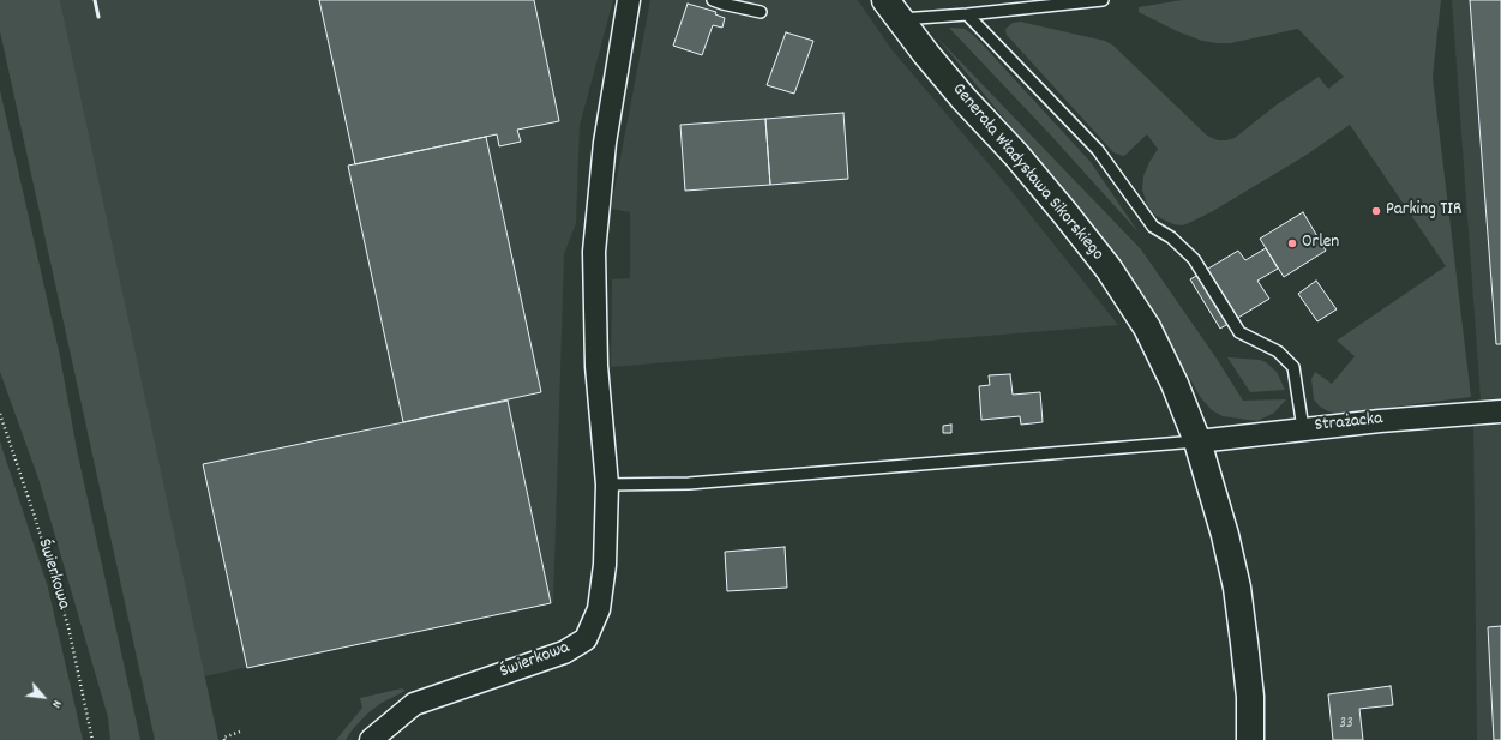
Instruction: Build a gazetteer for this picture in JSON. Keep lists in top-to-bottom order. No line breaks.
{"streets":{"main road":["Generała Władysława Sikorskiego"],"street":["Strażacka","Świerkowa"]},"crossings":[["Generała Władysława Sikorskiego","Strażacka"]],"places":["Parking TIR","Orlen"],"house_numbers":["33"],"north":"bottom right"}
